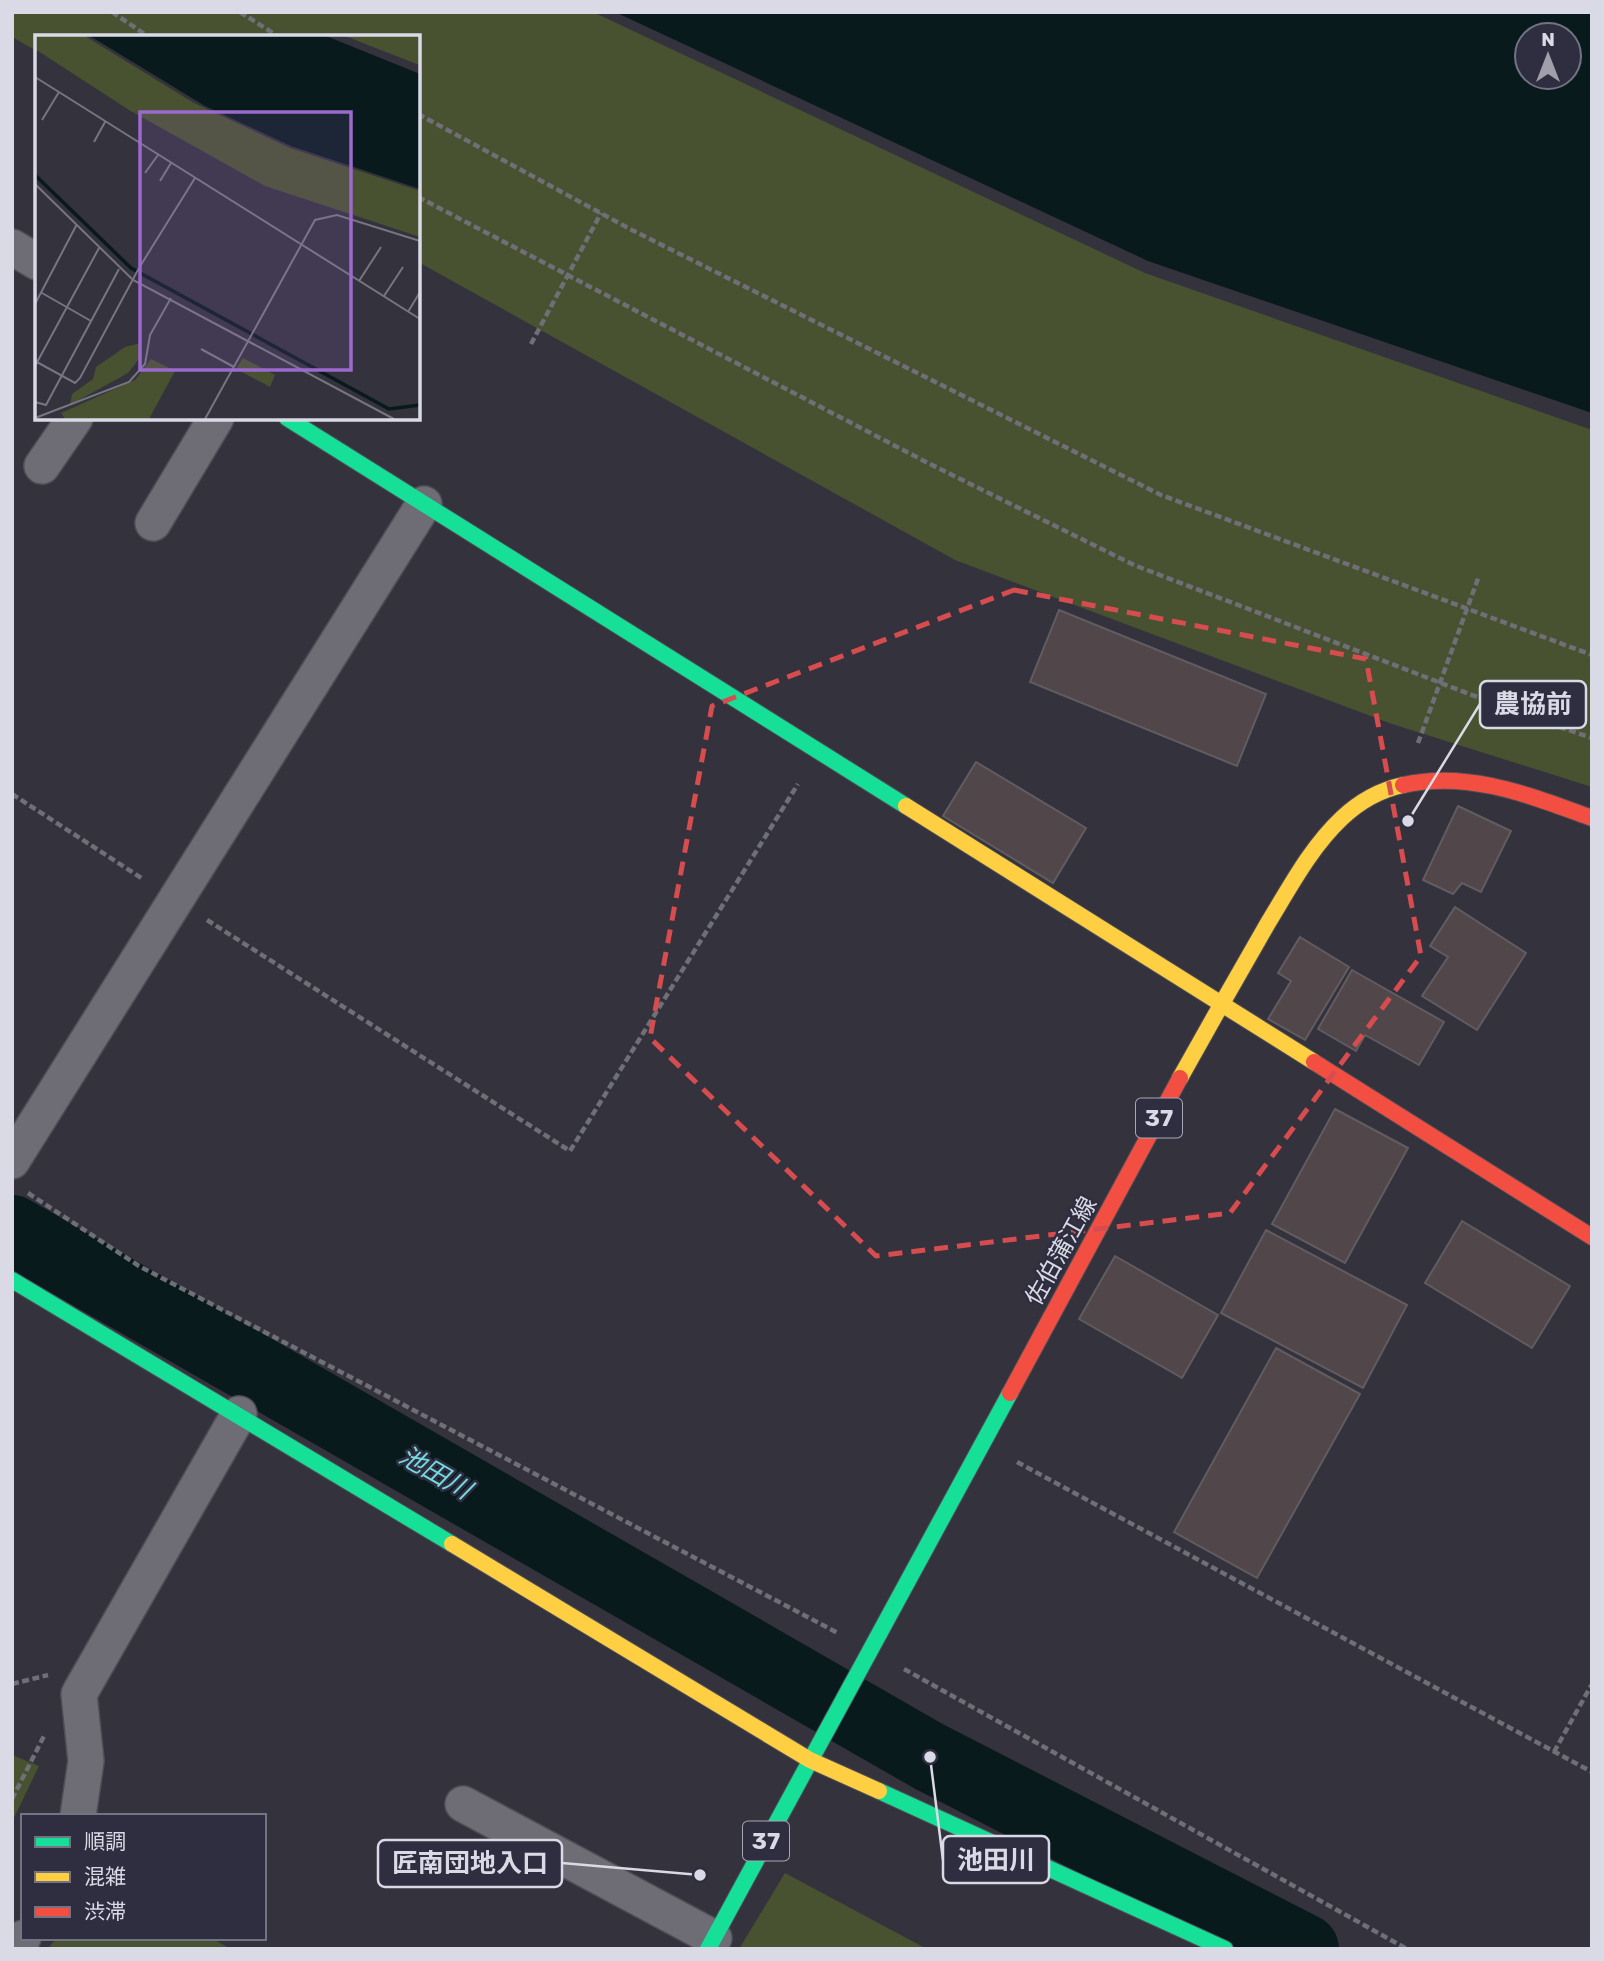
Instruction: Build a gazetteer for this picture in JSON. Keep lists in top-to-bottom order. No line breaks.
{"streets":{"street":["37","佐伯蒲江線"]},"water":["池田川"],"places":["農協前","池田川","匠南団地入口"],"legend":["順調","混雑","渋滞"],"north":"top"}
